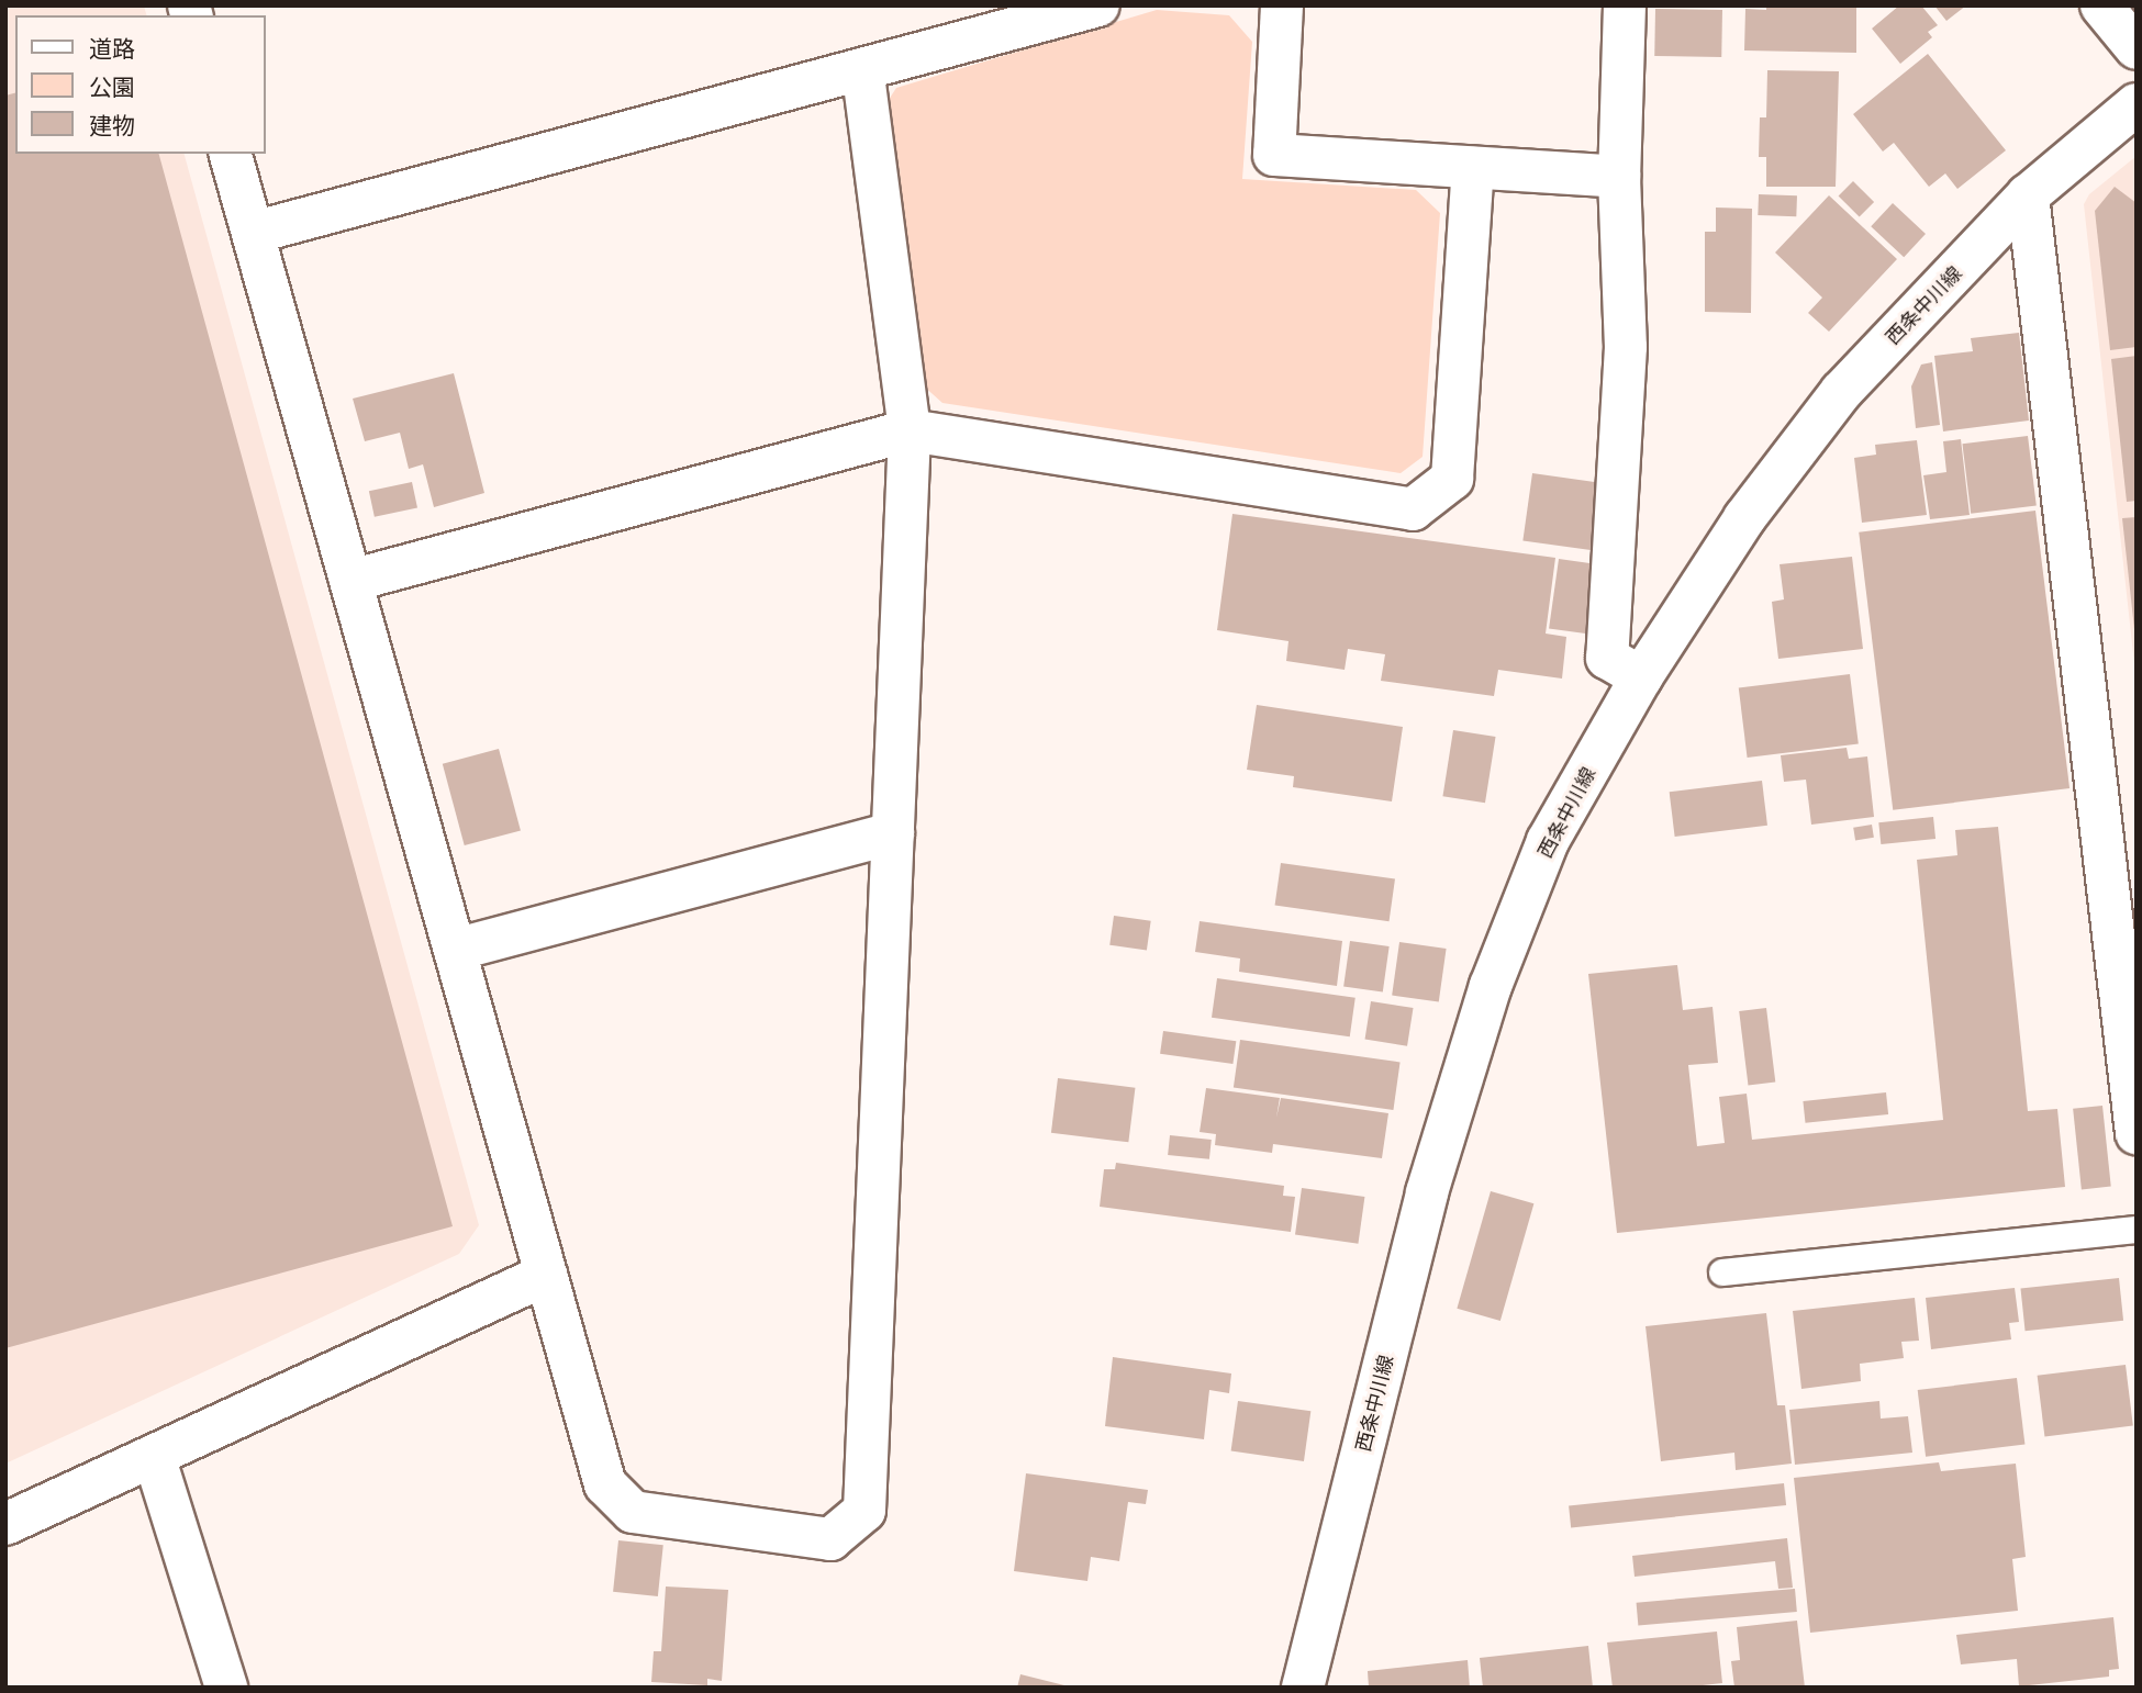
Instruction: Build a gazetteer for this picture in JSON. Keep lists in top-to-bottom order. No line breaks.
{"streets":{"street":["西条中川線"]},"legend":["道路","公園","建物"]}
